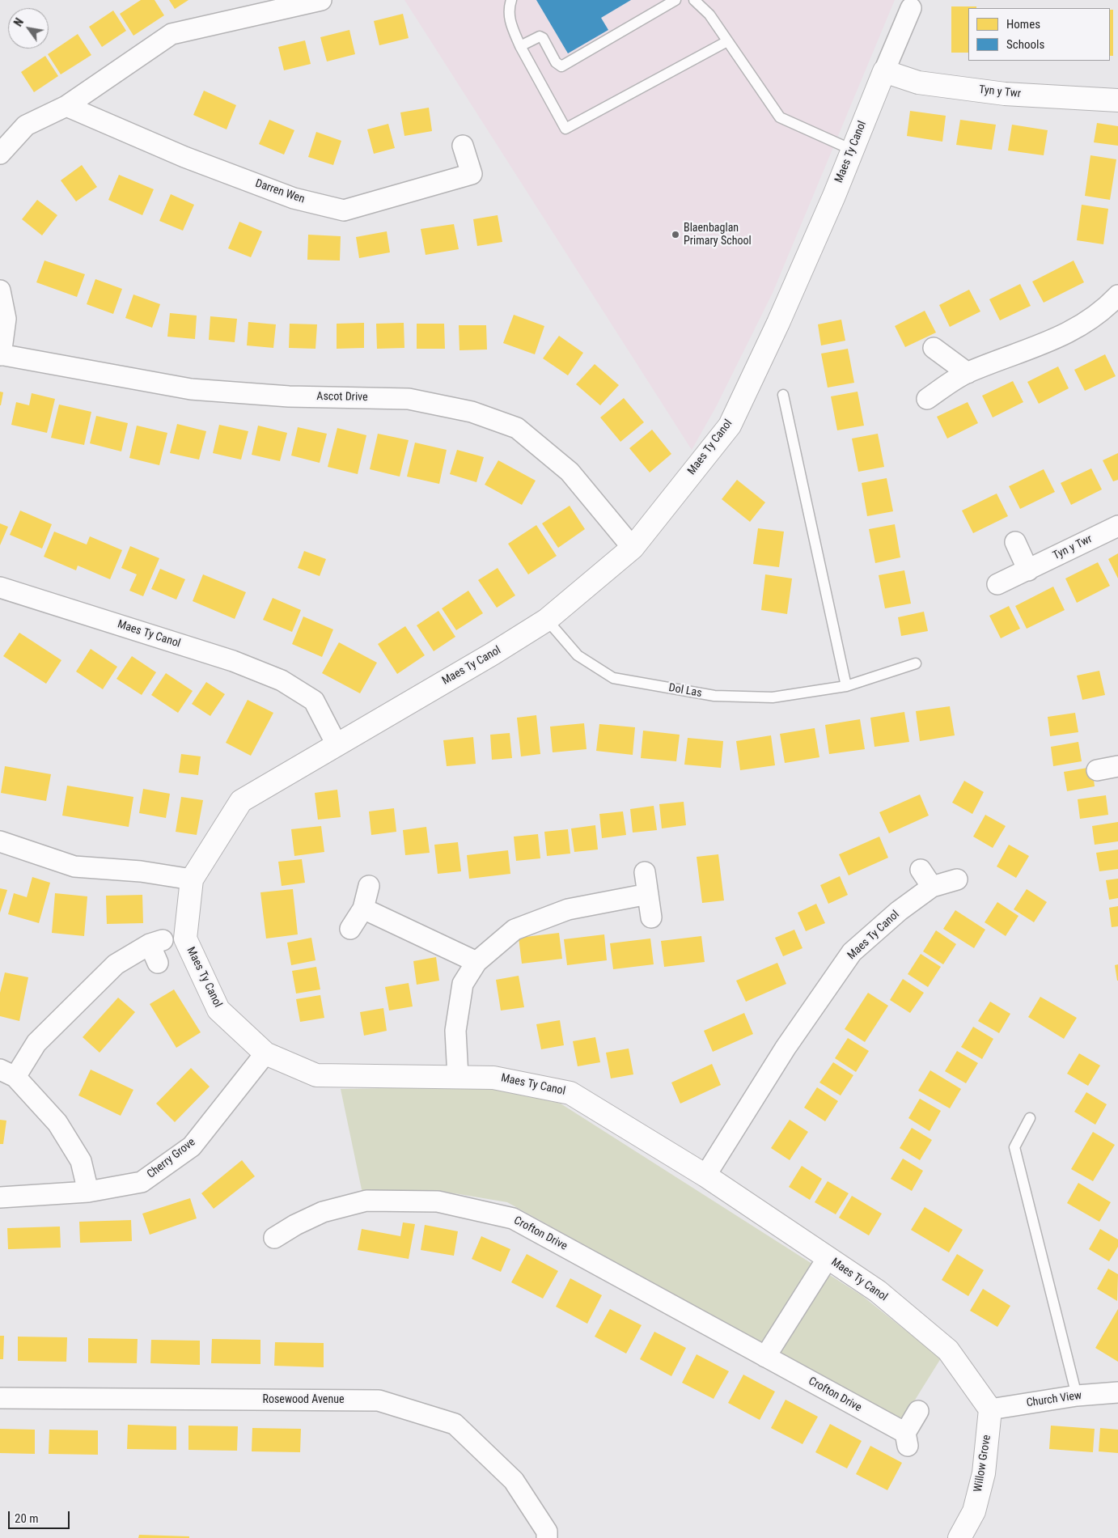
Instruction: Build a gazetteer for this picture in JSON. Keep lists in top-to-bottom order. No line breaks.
{"streets":{"street":["Tyn y Twr","Maes Ty Canol","Darren Wen","Ascot Drive","Cherry Grove","Crofton Drive","Rosewood Avenue","Church View","Willow Grove"],"lane":["Dol Las"]},"crossings":[["Tyn y Twr","Maes Ty Canol"],["Maes Ty Canol","Ascot Drive"],["Maes Ty Canol","Dol Las"],["Maes Ty Canol","Cherry Grove"],["Maes Ty Canol","Church View"],["Maes Ty Canol","Willow Grove"],["Church View","Willow Grove"]],"places":["Blaenbaglan Primary School"],"legend":["Homes","Schools"],"scale_bar":"20 m","north":"top left"}
